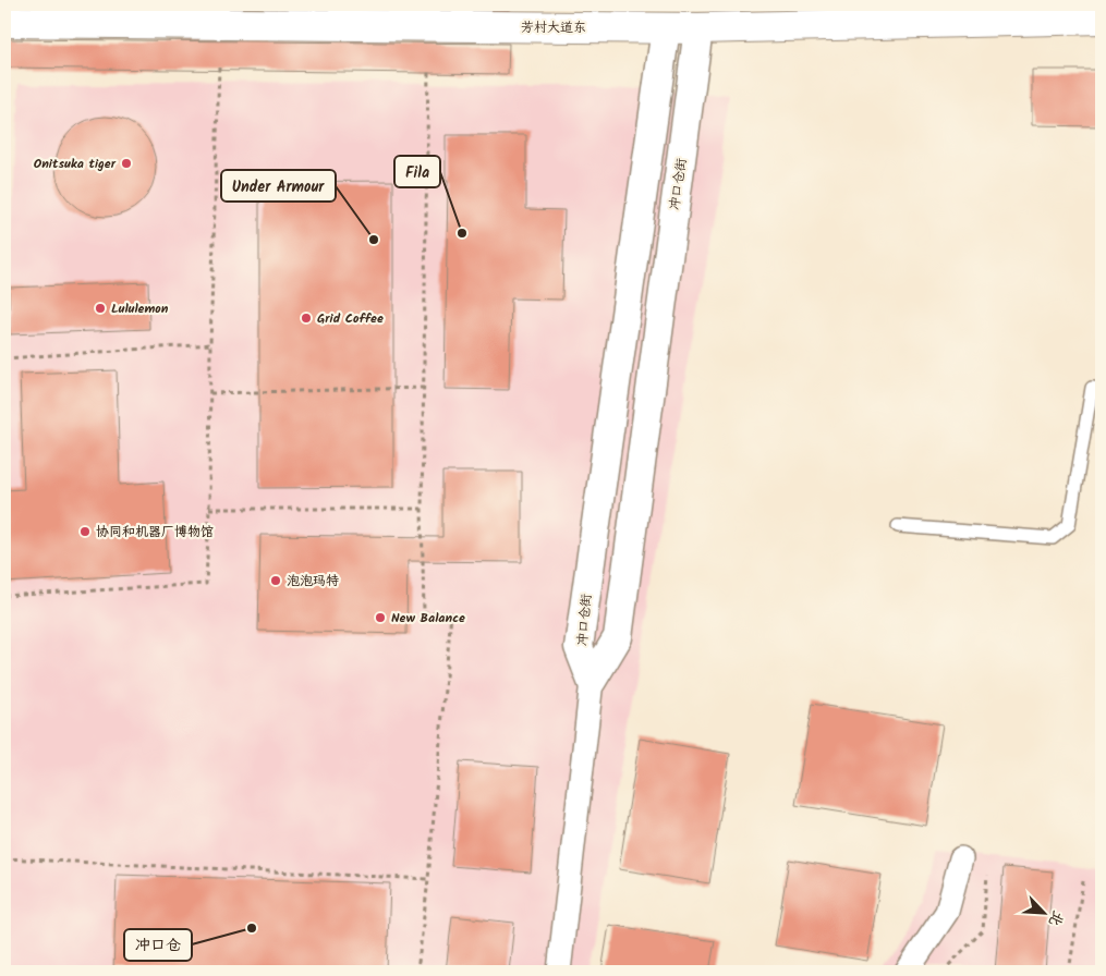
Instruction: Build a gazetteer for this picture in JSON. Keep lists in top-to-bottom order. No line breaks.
{"streets":{"highway":["芳村大道东"],"street":["冲口仓街"]},"crossings":[["芳村大道东","冲口仓街"]],"places":["Onitsuka tiger","Fila","Under Armour","Lululemon","Grid Coffee","协同和机器厂博物馆","泡泡玛特","New Balance","冲口仓"],"north":"bottom right"}
